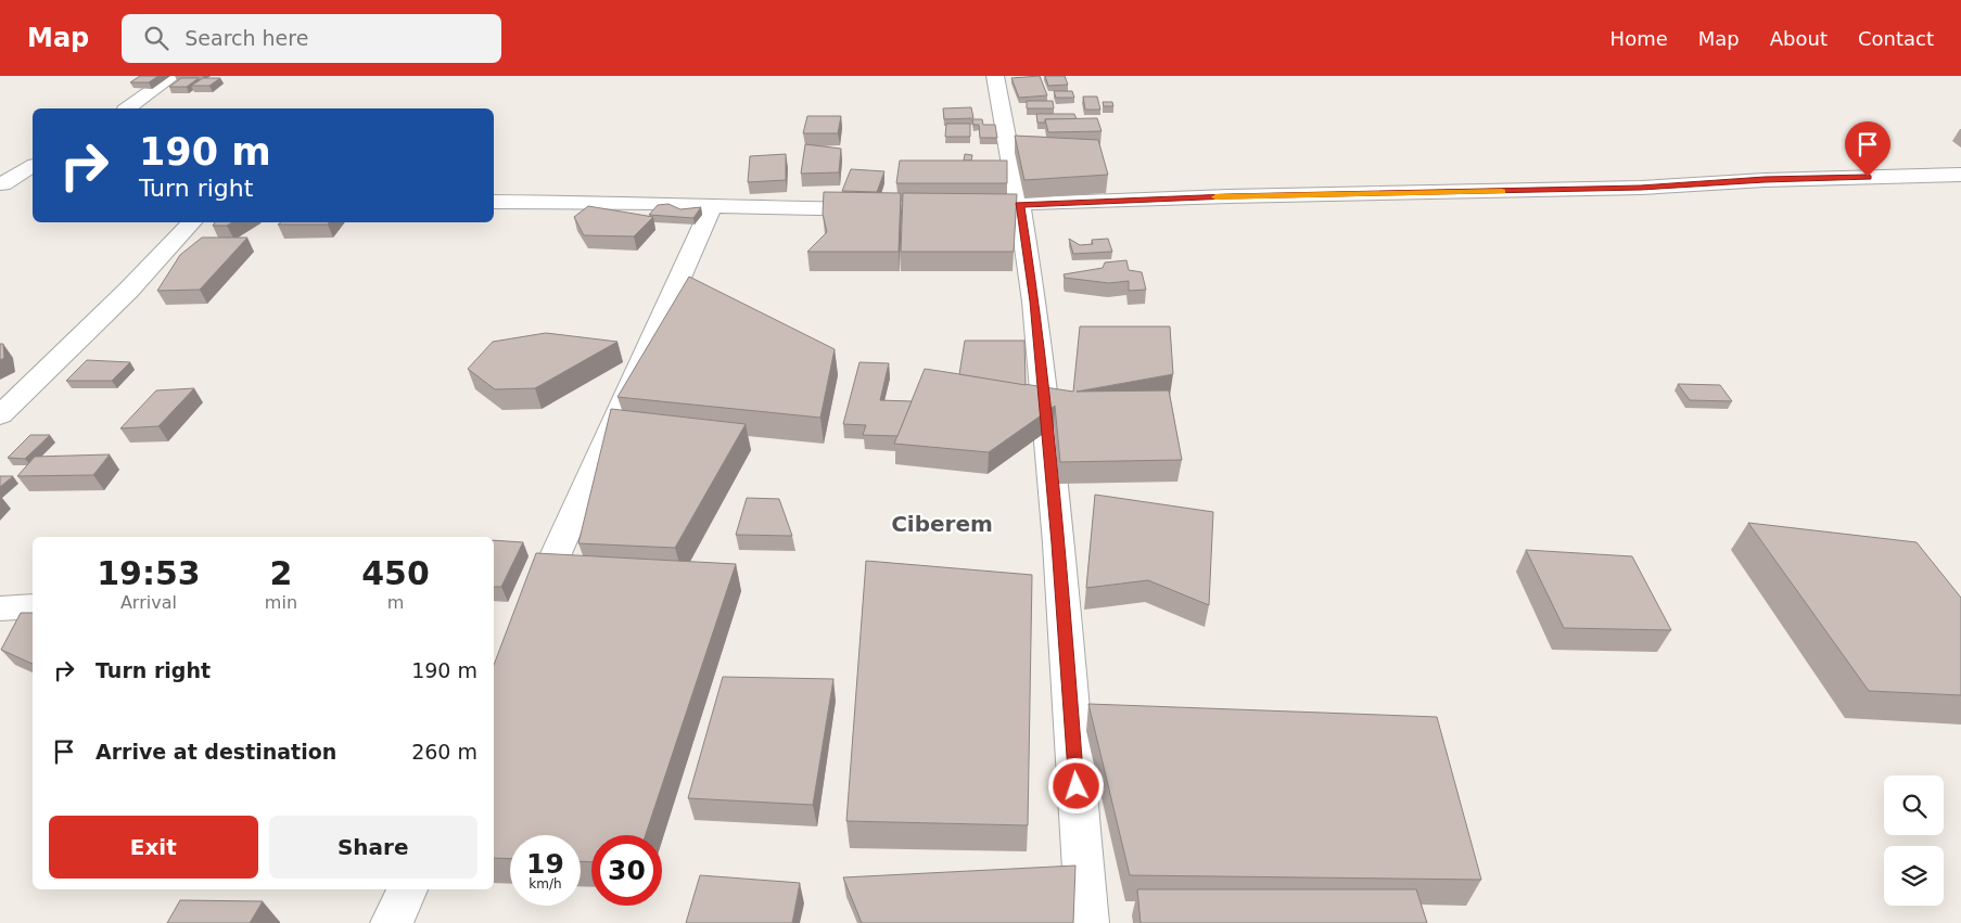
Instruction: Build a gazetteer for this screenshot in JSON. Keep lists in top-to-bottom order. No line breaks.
{"districts":["Ciberem"],"page":{"header":"Map","search":"Search here","nav":["Home","Map","About","Contact"],"turn":["190 m","Turn right"],"eta":["19:53","Arrival","2","min","450","m"],"list":[{"name":"Turn right","value":"190 m"},{"name":"Arrive at destination","value":"260 m"}],"buttons":["Exit","Share"],"speed":"19 km/h","limit":"30"}}
